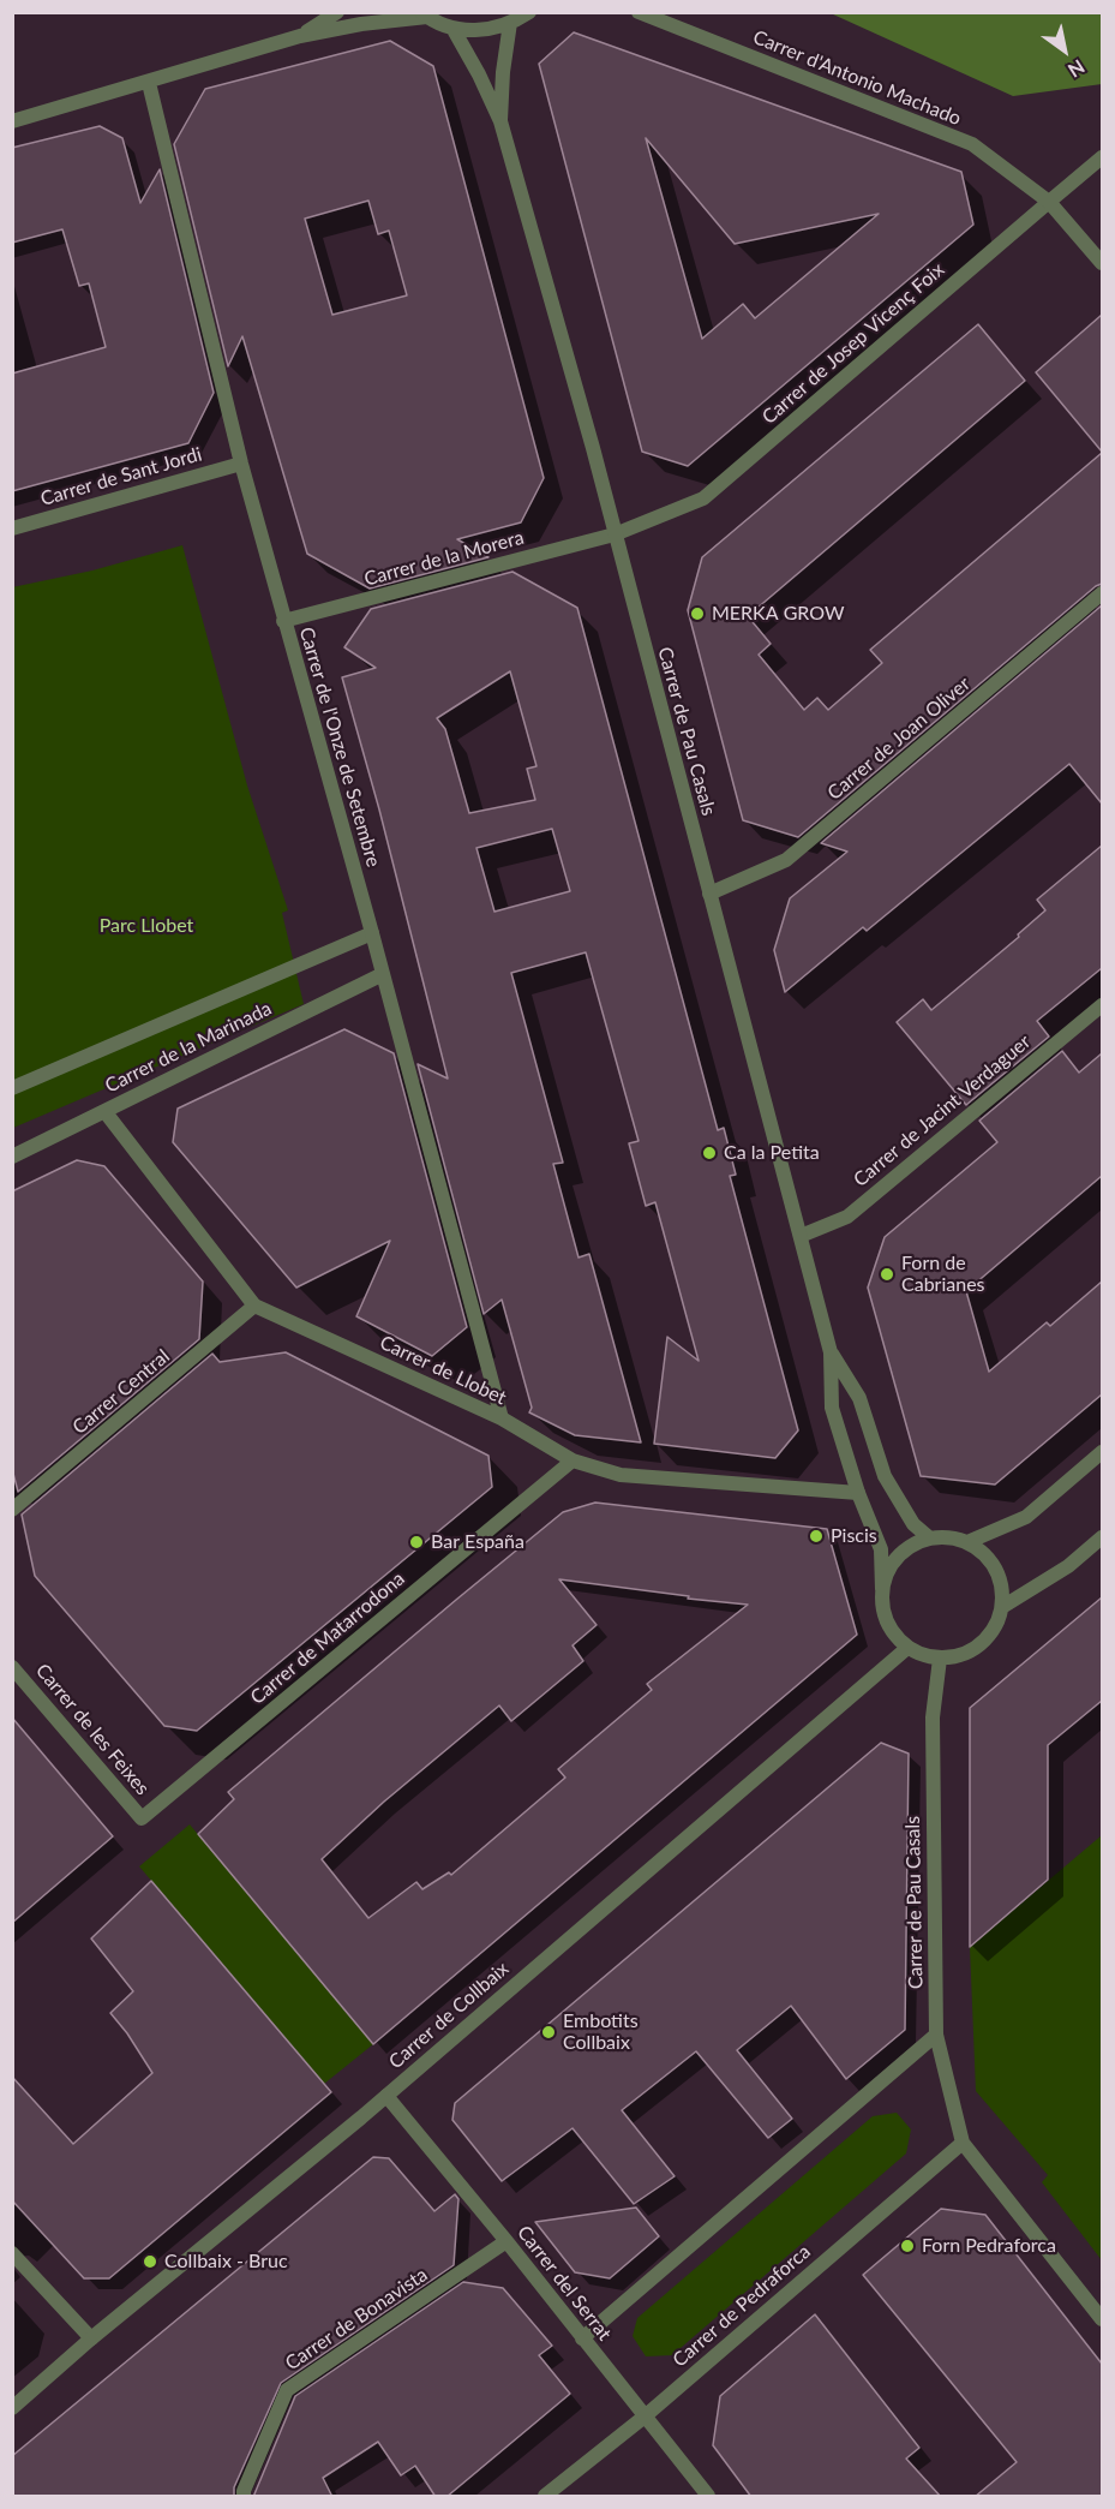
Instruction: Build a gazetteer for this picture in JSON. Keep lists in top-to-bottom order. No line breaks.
{"streets":{"street":["Carrer d'Antonio Machado","Carrer de Josep Vicenç Foix","Carrer de Sant Jordi","Carrer de la Morera","Carrer de Pau Casals","Carrer de Joan Oliver","Carrer de l'Onze de Setembre","Carrer de la Marinada","Carrer de Jacint Verdaguer","Carrer de Llobet","Carrer Central","Carrer de Matarrodona","Carrer de les Feixes","Carrer de Collbaix","Carrer del Serrat","Carrer de Pedraforca","Carrer de Bonavista"]},"crossings":[["Carrer d'Antonio Machado","Carrer de Josep Vicenç Foix"],["Carrer de Josep Vicenç Foix","Carrer de la Morera"],["Carrer de Josep Vicenç Foix","Carrer de Pau Casals"],["Carrer de Sant Jordi","Carrer de l'Onze de Setembre"],["Carrer de la Morera","Carrer de Pau Casals"],["Carrer de la Morera","Carrer de l'Onze de Setembre"],["Carrer de Pau Casals","Carrer de Joan Oliver"],["Carrer de Pau Casals","Carrer de Jacint Verdaguer"],["Carrer de Pau Casals","Carrer de Llobet"],["Carrer de Pau Casals","Carrer de Collbaix"],["Carrer de Pau Casals","Carrer de Pedraforca"],["Carrer de l'Onze de Setembre","Carrer de la Marinada"],["Carrer de l'Onze de Setembre","Carrer de Llobet"],["Carrer de la Marinada","Carrer de Llobet"],["Carrer de Llobet","Carrer Central"],["Carrer de Llobet","Carrer de Matarrodona"],["Carrer de Matarrodona","Carrer de les Feixes"],["Carrer de Collbaix","Carrer del Serrat"],["Carrer del Serrat","Carrer de Pedraforca"],["Carrer del Serrat","Carrer de Bonavista"]],"parks":["Parc Llobet"],"places":["MERKA GROW","Ca la Petita","Forn de Cabrianes","Piscis","Bar España","Embotits Collbaix","Forn Pedraforca","Collbaix - Bruc"],"north":"bottom right"}
